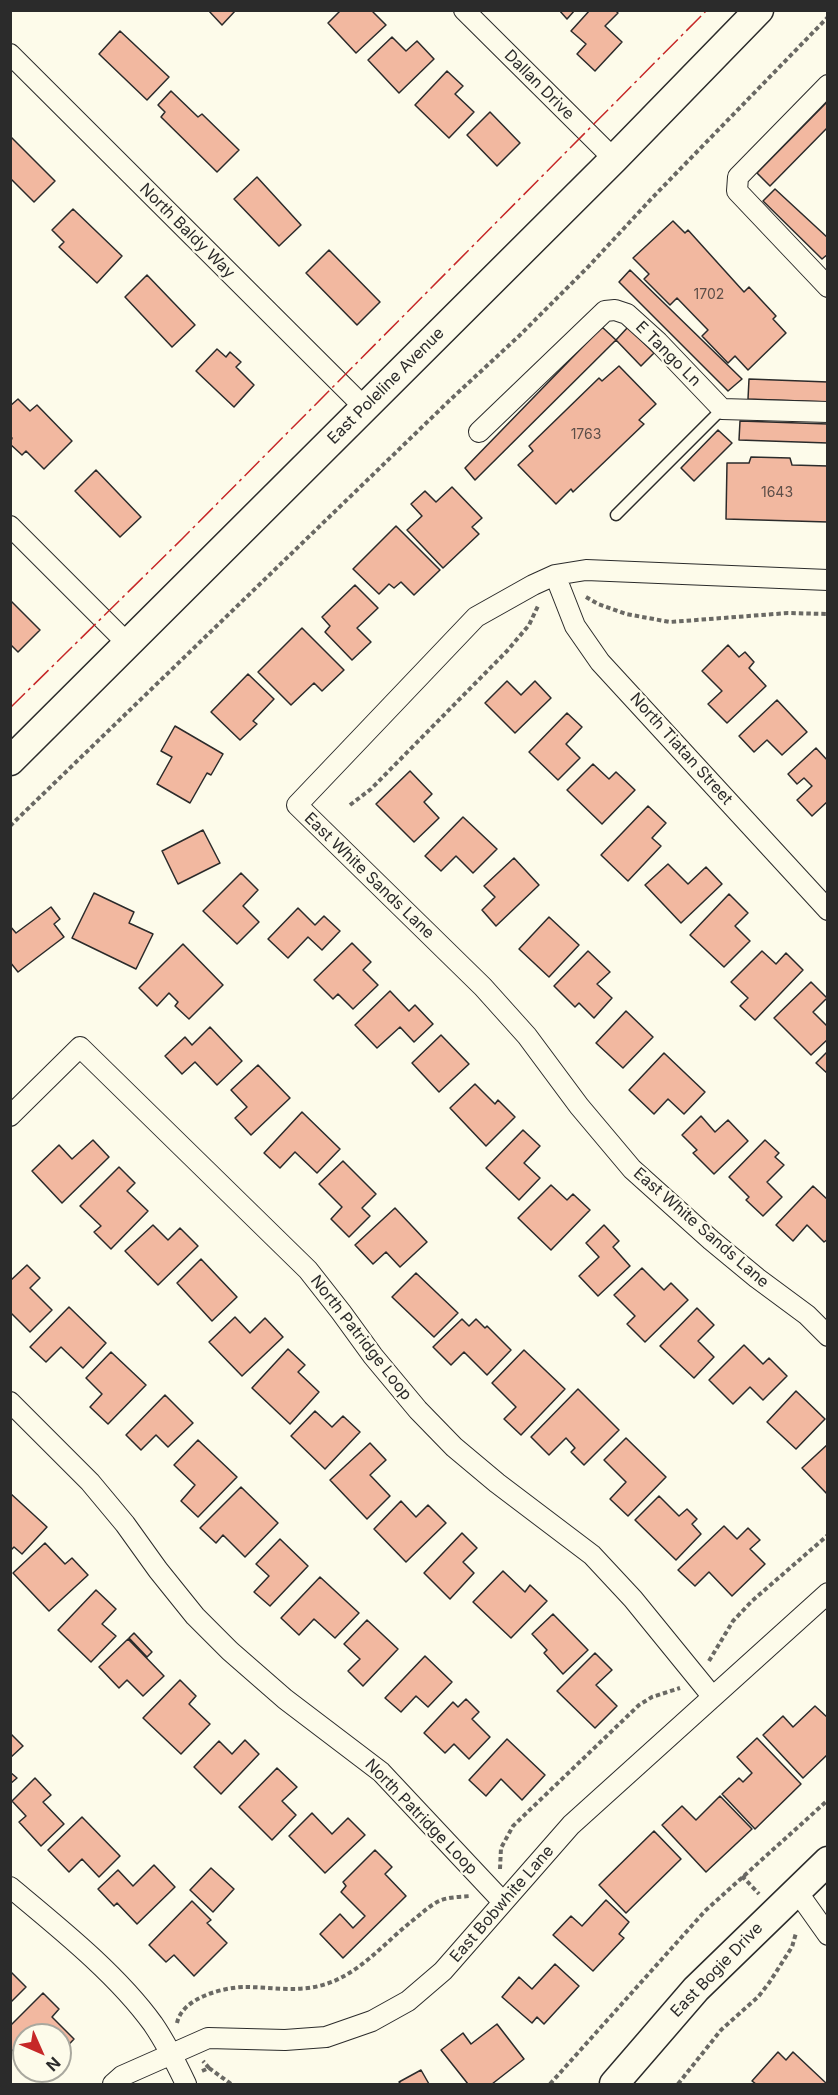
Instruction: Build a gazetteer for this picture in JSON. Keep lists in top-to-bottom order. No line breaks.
{"streets":{"main road":["East Poleline Avenue","East Bogie Drive"],"street":["Dallan Drive","North Baldy Way","E Tango Ln","North Tiatan Street","East White Sands Lane","North Patridge Loop","East Bobwhite Lane"]},"crossings":[["Dallan Drive","East Poleline Avenue"],["North Baldy Way","East Poleline Avenue"],["North Tiatan Street","East White Sands Lane"],["North Patridge Loop","East Bobwhite Lane"]],"house_numbers":["1702","1763","1643"],"north":"bottom right"}
